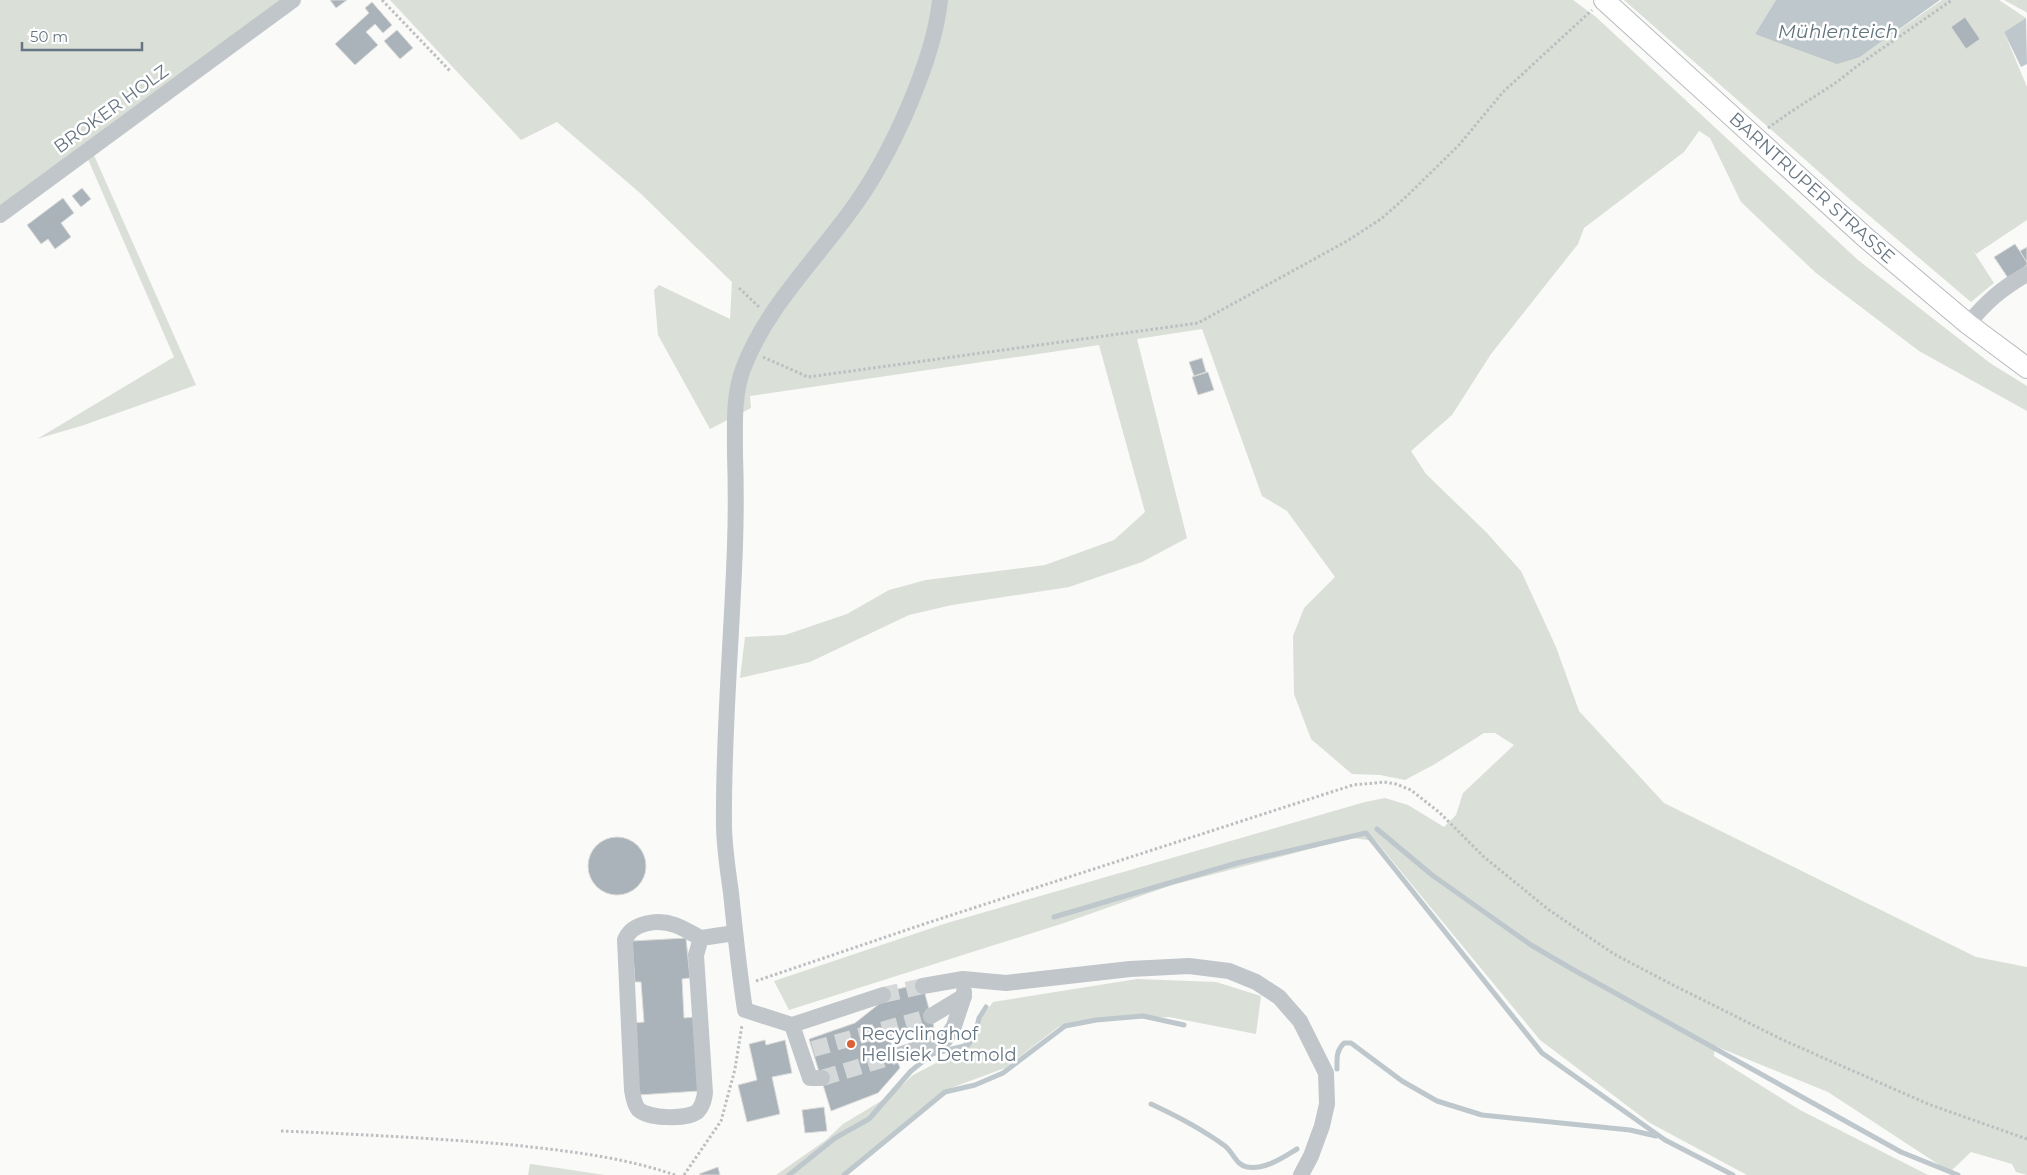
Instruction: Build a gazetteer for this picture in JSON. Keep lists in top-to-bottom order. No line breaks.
{"streets":{"main road":["BARNTRUPER STRASSE"],"street":["BROKER HOLZ"]},"water":["Mühlenteich"],"places":["Recyclinghof Hellsiek Detmold"],"scale_bar":"50 m"}
